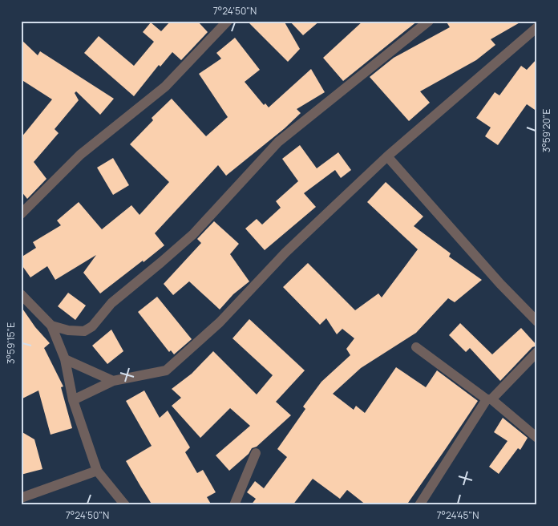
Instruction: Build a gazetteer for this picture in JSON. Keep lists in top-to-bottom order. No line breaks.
{"coordinates":["7°24'50\"N","3°59'20\"E","3°59'15\"E","7°24'45\"N"]}
